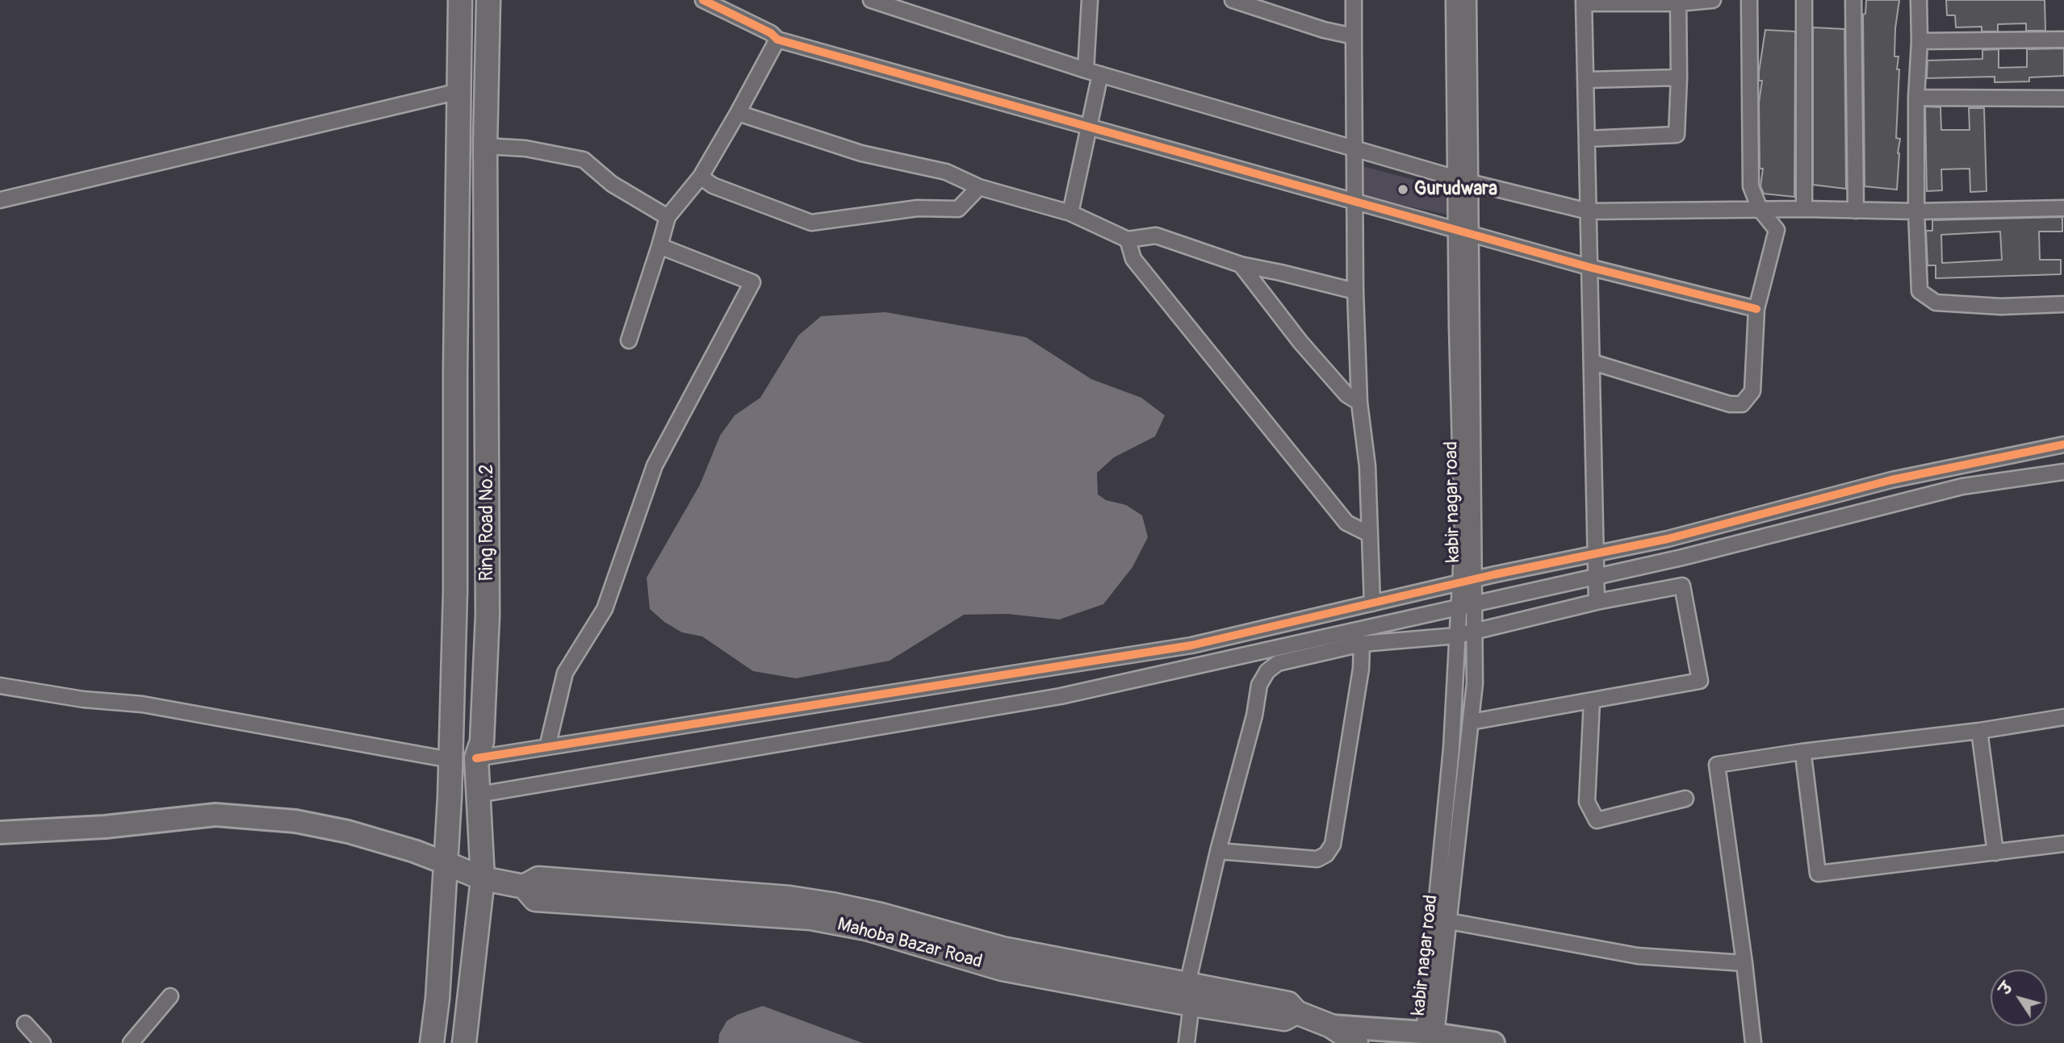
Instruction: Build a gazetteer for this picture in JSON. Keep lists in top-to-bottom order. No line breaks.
{"streets":{"main road":["Ring Road No.2","Mahoba Bazar Road"],"street":["kabir nagar road"]},"crossings":[["kabir nagar road","Mahoba Bazar Road"],["Ring Road No.2","Mahoba Bazar Road"]],"places":["Gurudwara"],"north":"top left"}
